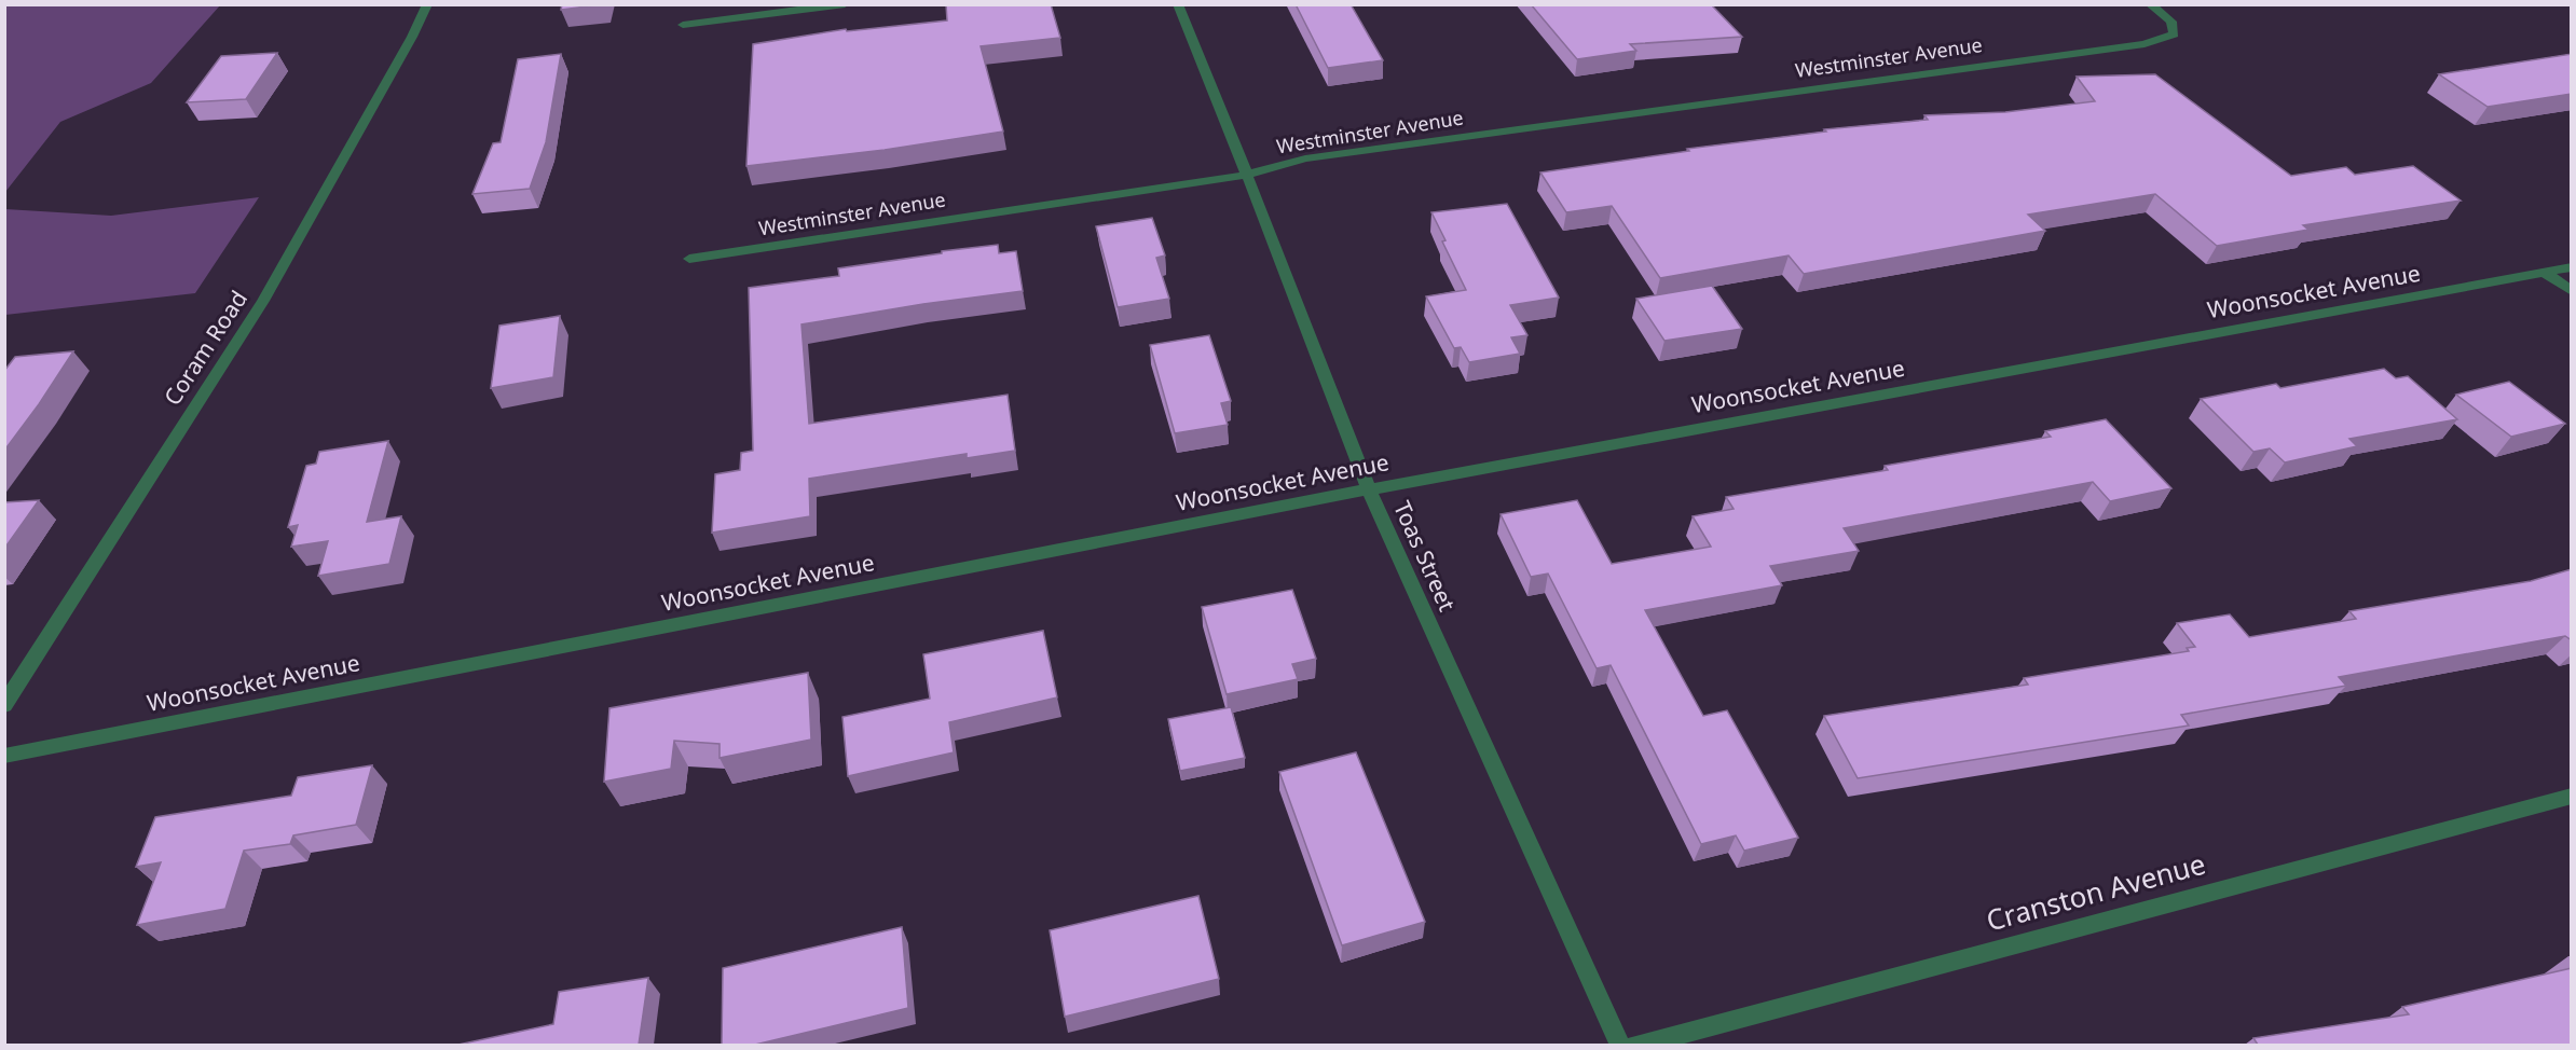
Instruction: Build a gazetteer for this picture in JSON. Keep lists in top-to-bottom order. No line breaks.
{"streets":{"street":["Westminster Avenue","Woonsocket Avenue","Coram Road","Toas Street","Cranston Avenue"]},"crossings":[["Westminster Avenue","Toas Street"],["Woonsocket Avenue","Toas Street"]]}
